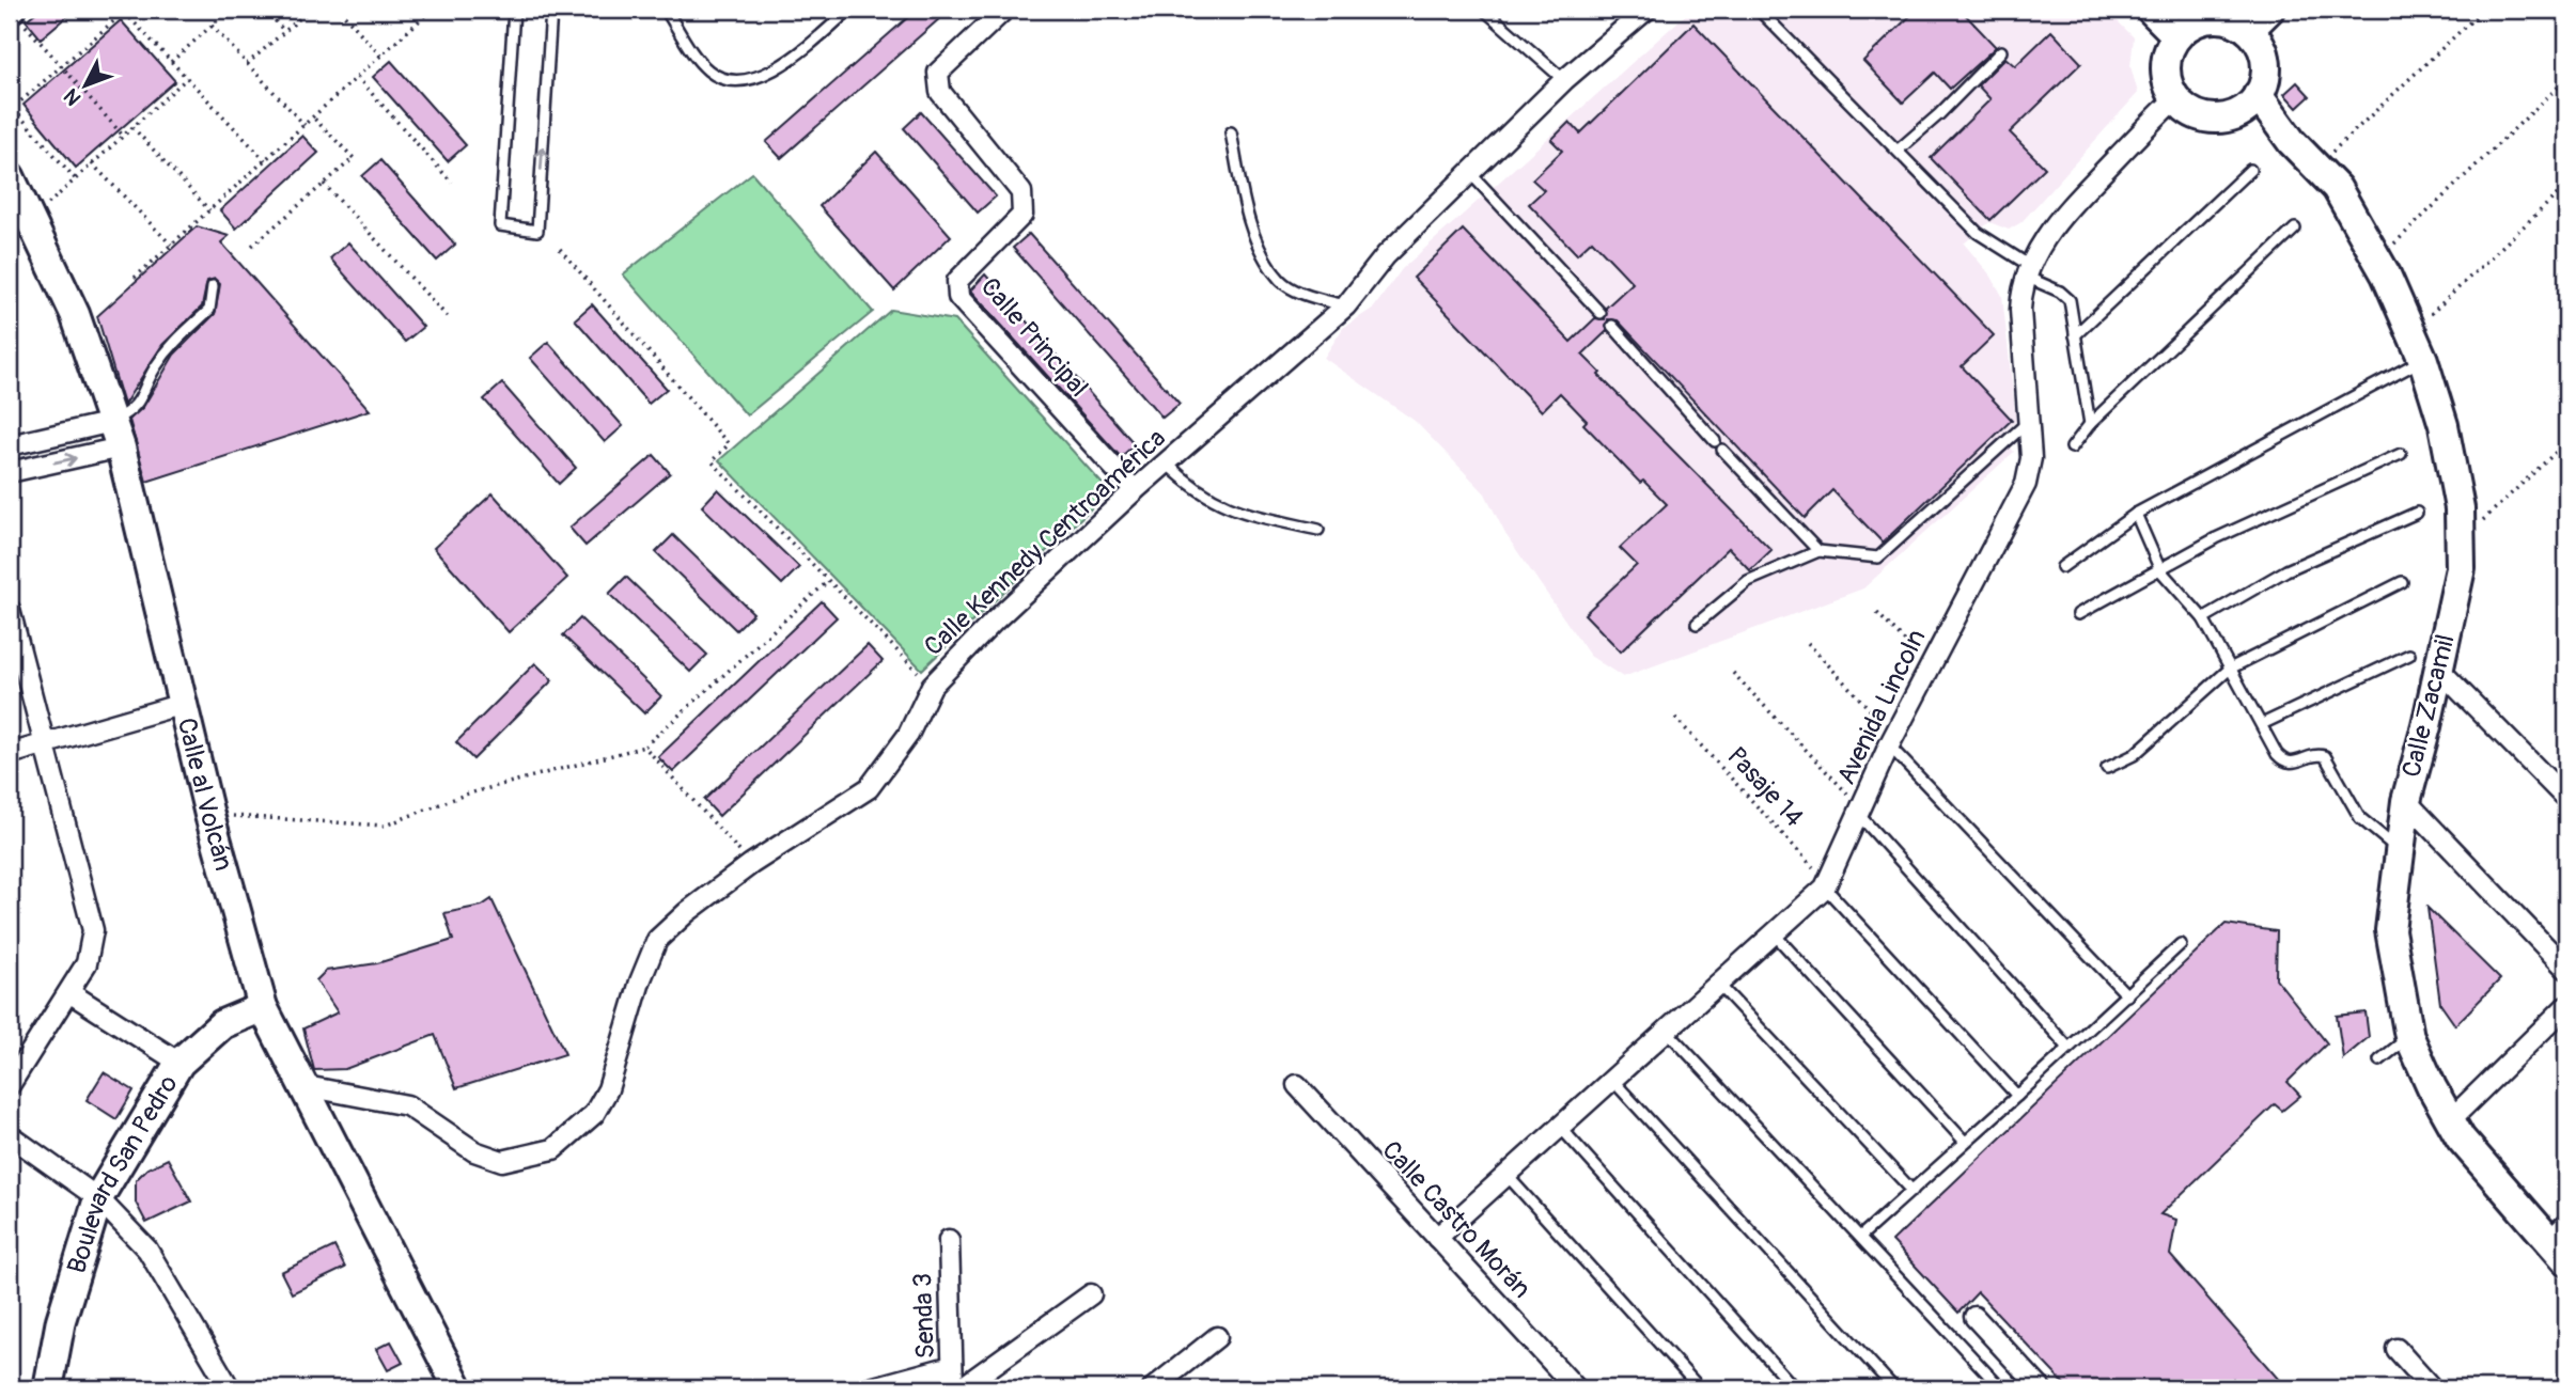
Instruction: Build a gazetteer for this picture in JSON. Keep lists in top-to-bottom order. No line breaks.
{"streets":{"street":["Calle Principal","Calle Kennedy Centroamérica","Calle Zacamil","Avenida Lincoln","Calle al Volcán","Boulevard San Pedro","Calle Castro Morán","Senda 3"],"path":["Pasaje 14"]},"crossings":[["Calle Principal","Calle Kennedy Centroamérica"],["Calle Kennedy Centroamérica","Calle al Volcán"],["Calle Zacamil","Avenida Lincoln"],["Avenida Lincoln","Pasaje 14"],["Avenida Lincoln","Calle Castro Morán"],["Calle al Volcán","Boulevard San Pedro"]],"north":"bottom left"}
